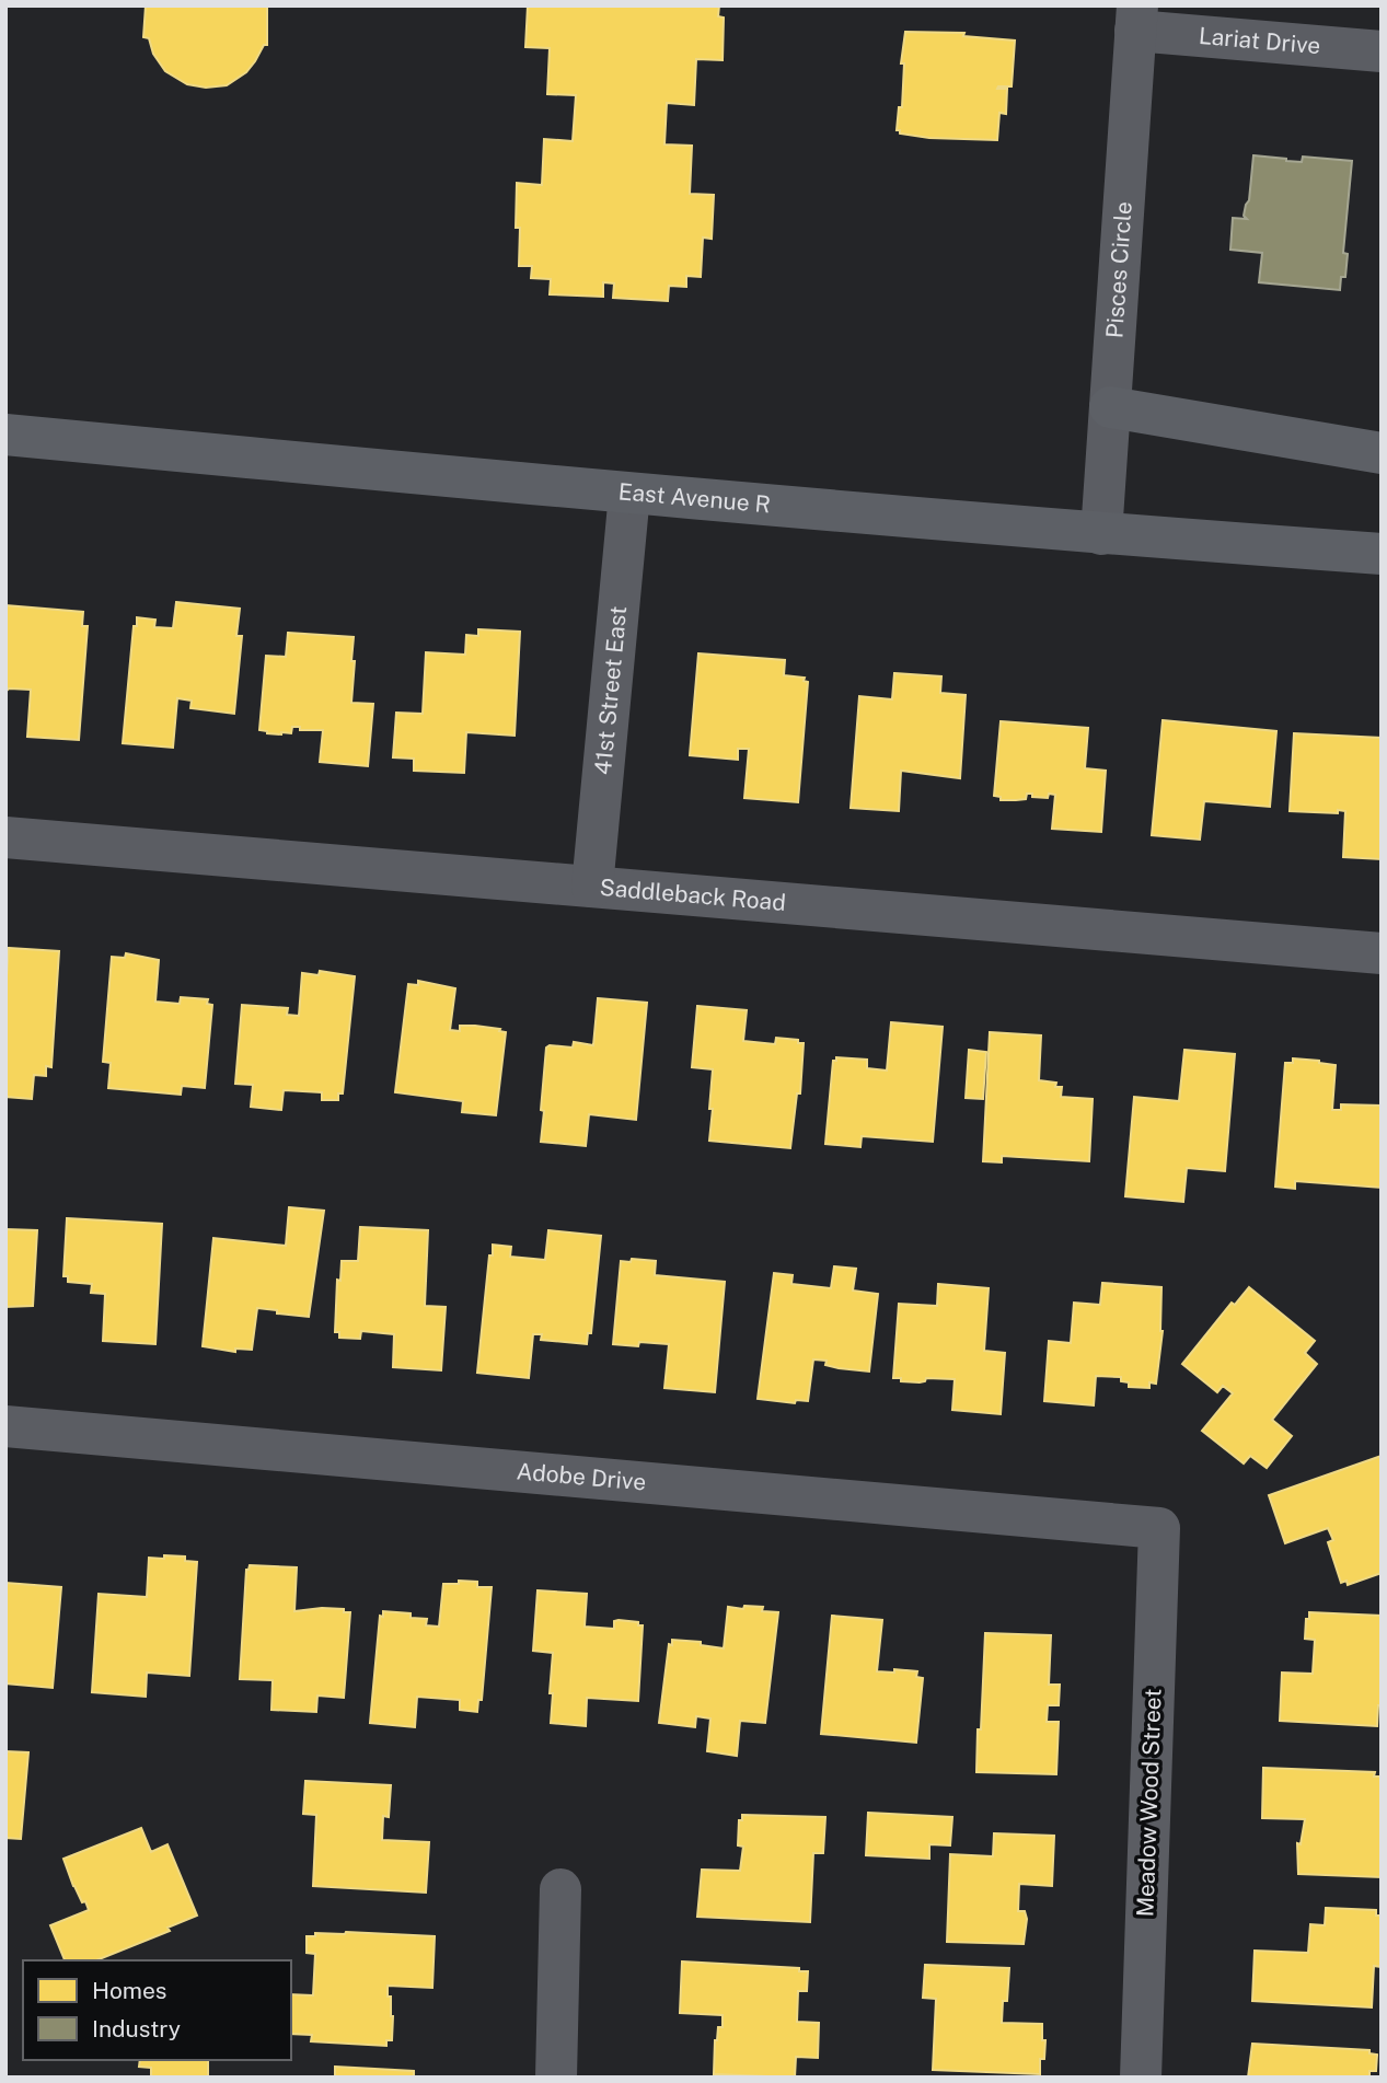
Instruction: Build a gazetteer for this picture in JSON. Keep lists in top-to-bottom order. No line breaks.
{"streets":{"main road":["East Avenue R"],"street":["Lariat Drive","Pisces Circle","41st Street East","Saddleback Road","Adobe Drive","Meadow Wood Street"]},"crossings":[["Lariat Drive","Pisces Circle"],["Pisces Circle","East Avenue R"],["East Avenue R","41st Street East"],["41st Street East","Saddleback Road"],["Adobe Drive","Meadow Wood Street"]],"legend":["Homes","Industry"]}
